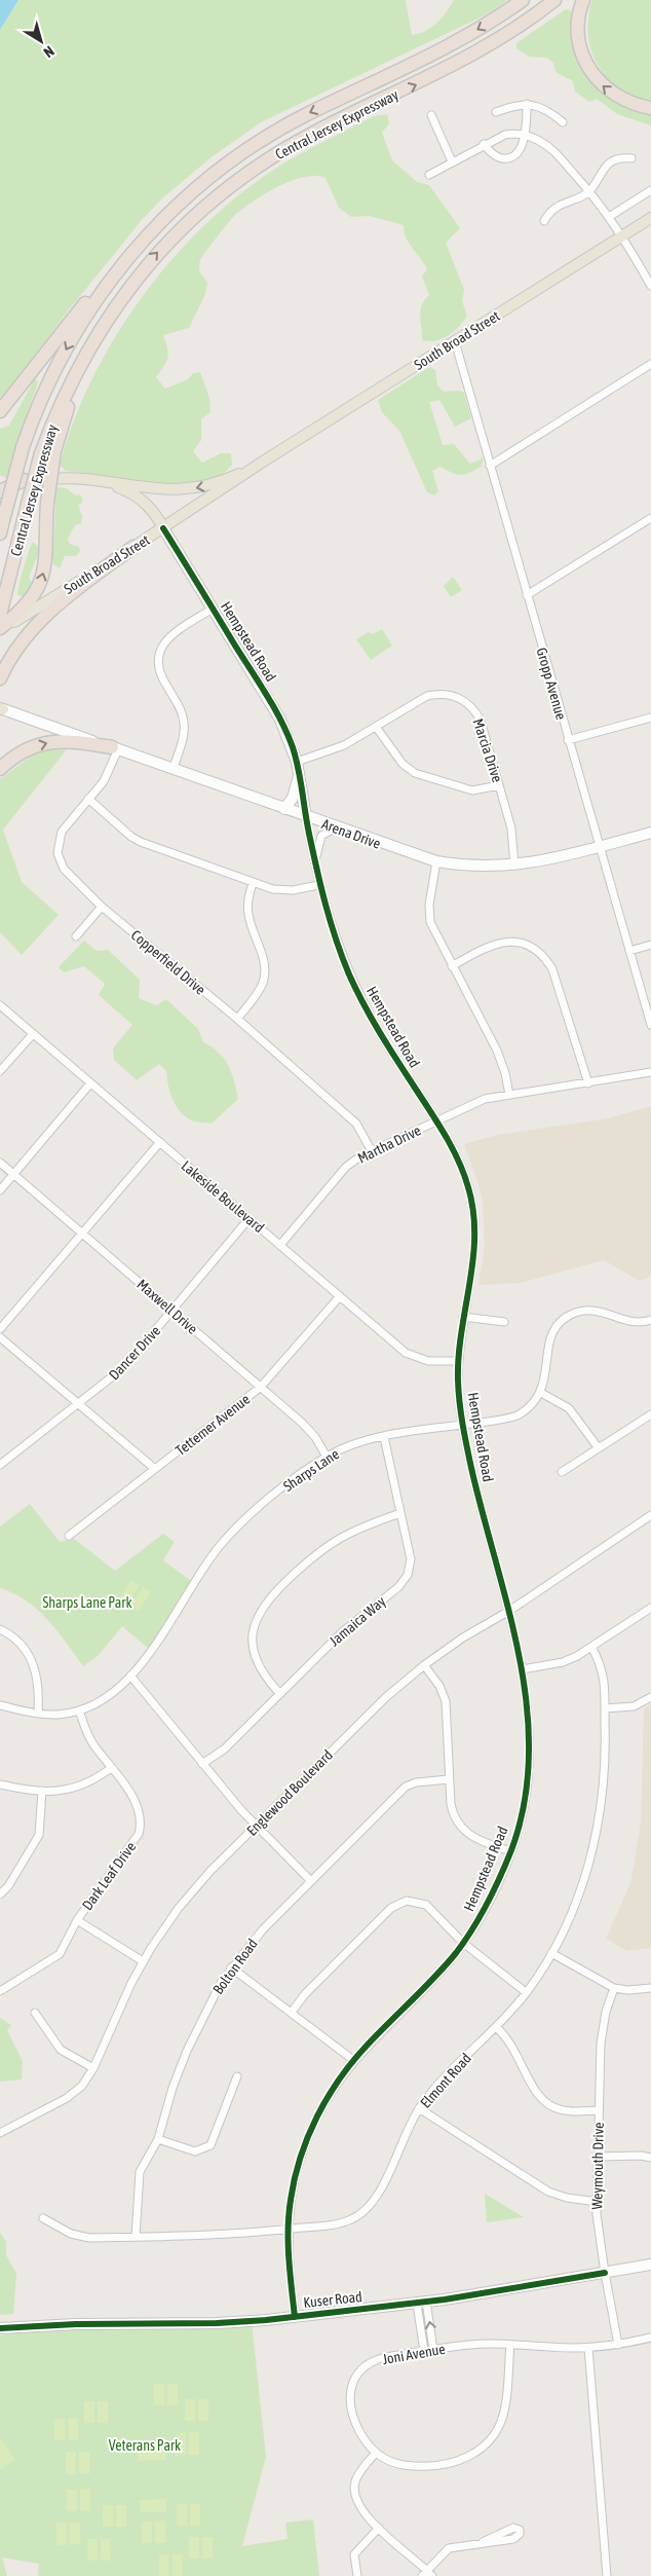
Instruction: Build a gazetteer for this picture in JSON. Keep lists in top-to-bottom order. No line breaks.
{"streets":{"highway":["Central Jersey Expressway"],"main road":["South Broad Street"],"street":["Hempstead Road","Gropp Avenue","Marcia Drive","Arena Drive","Copperfield Drive","Martha Drive","Lakeside Boulevard","Maxwell Drive","Dancer Drive","Tettemer Avenue","Sharps Lane","Jamaica Way","Englewood Boulevard","Dark Leaf Drive","Bolton Road","Elmont Road","Weymouth Drive","Kuser Road","Joni Avenue"]},"crossings":[["South Broad Street","Hempstead Road"],["South Broad Street","Gropp Avenue"],["Hempstead Road","Marcia Drive"],["Hempstead Road","Arena Drive"],["Hempstead Road","Martha Drive"],["Hempstead Road","Lakeside Boulevard"],["Hempstead Road","Sharps Lane"],["Hempstead Road","Englewood Boulevard"],["Hempstead Road","Elmont Road"],["Hempstead Road","Kuser Road"],["Gropp Avenue","Arena Drive"],["Marcia Drive","Arena Drive"],["Arena Drive","Copperfield Drive"],["Copperfield Drive","Martha Drive"],["Martha Drive","Lakeside Boulevard"],["Lakeside Boulevard","Dancer Drive"],["Lakeside Boulevard","Tettemer Avenue"],["Maxwell Drive","Dancer Drive"],["Maxwell Drive","Tettemer Avenue"],["Maxwell Drive","Sharps Lane"],["Sharps Lane","Jamaica Way"],["Sharps Lane","Dark Leaf Drive"],["Bolton Road","Elmont Road"],["Weymouth Drive","Kuser Road"],["Weymouth Drive","Joni Avenue"]],"parks":["Sharps Lane Park","Veterans Park"],"north":"bottom right"}
